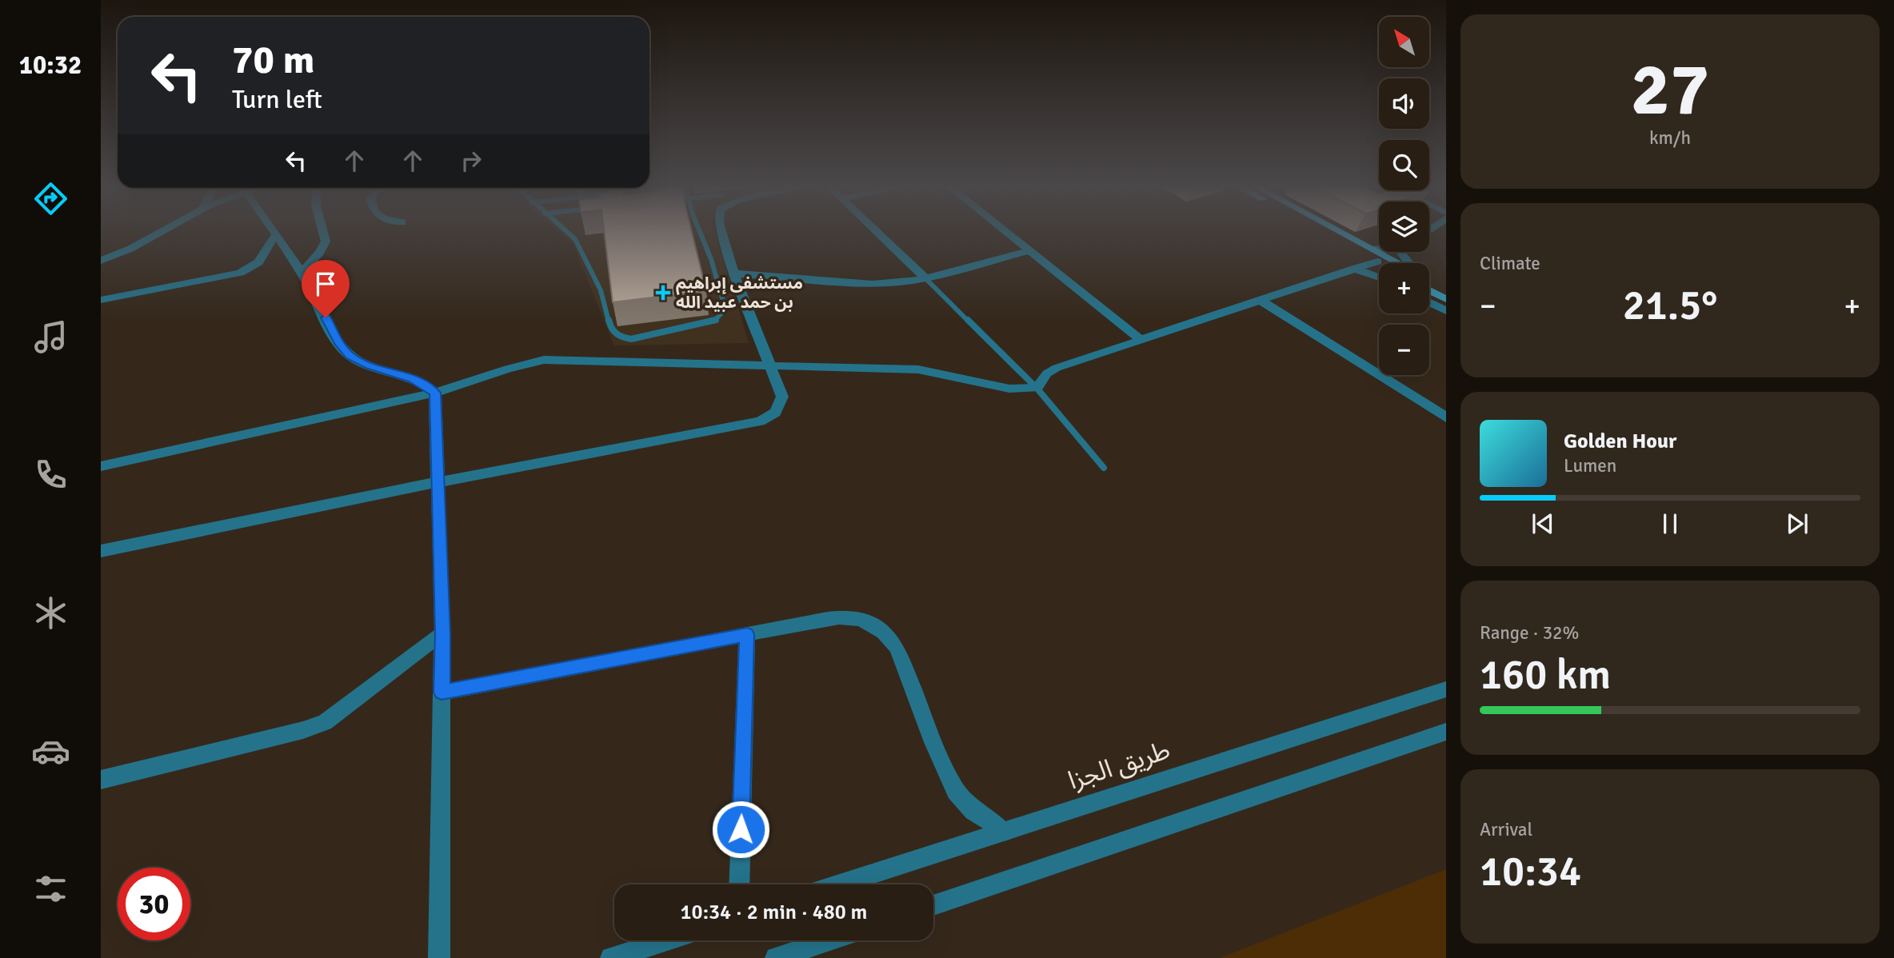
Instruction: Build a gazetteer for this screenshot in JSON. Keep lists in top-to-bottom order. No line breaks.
{"streets":{"street":["طريق الجزا"]},"places":{"health":["مستشفى إبراهيم بن حمد عبيد الله"]},"north":"top left","page":{"tabs":"10:32","tile":[["27","km/h"],"Climate",["Range · 32%","160 km"],["Arrival","10:34"]],"map_buttons":["+","−"],"turn":["70 m","Turn left"],"heat":["−","21.5°","+"],"song":["Golden Hour","Lumen"],"limit":"30","trip":"10:34 · 2 min · 480 m"}}
